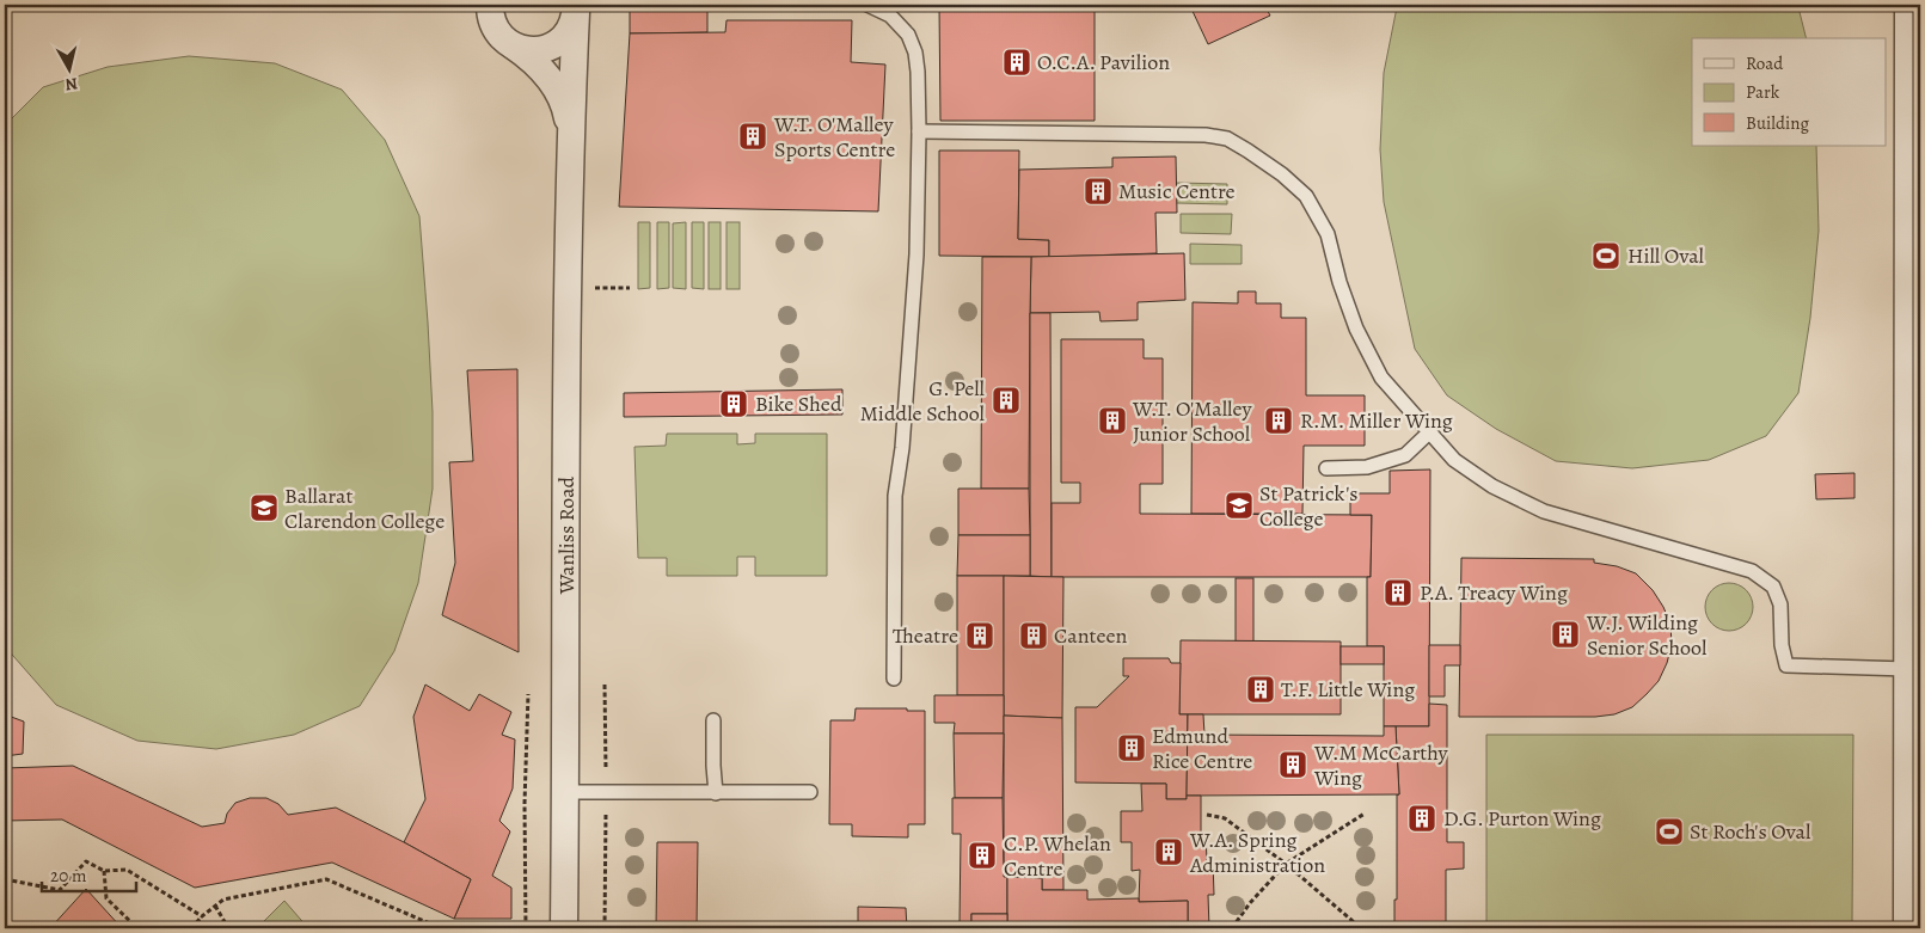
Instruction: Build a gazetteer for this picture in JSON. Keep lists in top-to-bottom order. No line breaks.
{"streets":{"street":["Wanliss Road"]},"places":{"building":["O.C.A. Pavilion","W.T. O'Malley Sports Centre","Music Centre","G. Pell Middle School","Bike Shed","W.T. O'Malley Junior School","R.M. Miller Wing","P.A. Treacy Wing","W.J. Wilding Senior School","Theatre","Canteen","T.F. Little Wing","Edmund Rice Centre","W.M McCarthy Wing","D.G. Purton Wing","W.A. Spring Administration","C.P. Whelan Centre"],"sports":["Hill Oval","St Roch's Oval"],"school or university":["St Patrick's College","Ballarat Clarendon College"]},"legend":["Road","Park","Building"],"scale_bar":"20 m","north":"bottom"}
